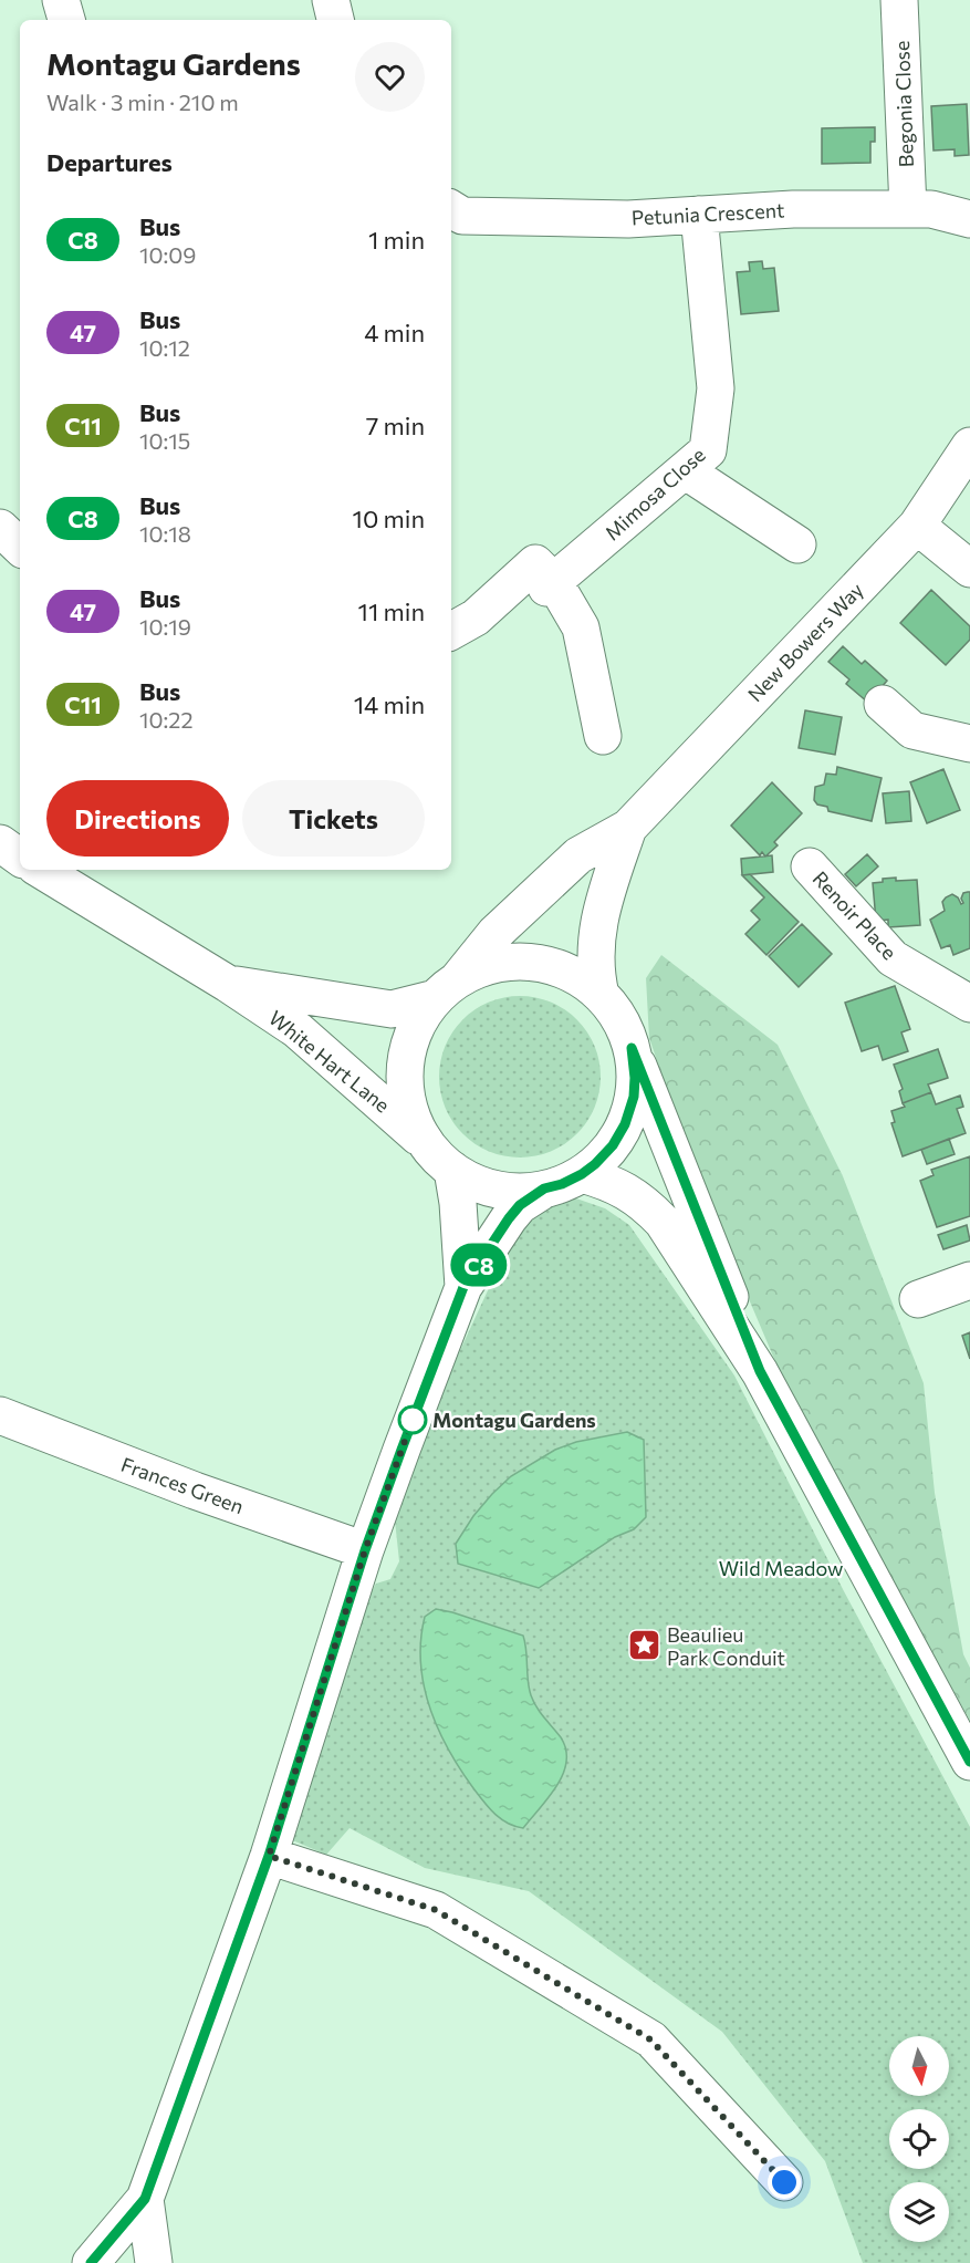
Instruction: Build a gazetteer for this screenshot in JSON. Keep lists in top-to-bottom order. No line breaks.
{"streets":{"street":["Begonia Close","Petunia Crescent","Mimosa Close","New Bowers Way","Renoir Place","White Hart Lane","Frances Green"]},"crossings":[["Begonia Close","Petunia Crescent"],["Petunia Crescent","Mimosa Close"],["New Bowers Way","White Hart Lane"]],"parks":["Wild Meadow"],"places":{"other":["Montagu Gardens"],"place":["Beaulieu Park Conduit"]},"lines":["bus line C8"],"north":"bottom","page":{"on_map":"C8","heading":[["Montagu Gardens","Walk · 3 min · 210 m"],"Departures"],"list":[{"mark":"C8","name":"Bus","note":"10:09","value":"1 min"},{"mark":"47","name":"Bus","note":"10:12","value":"4 min"},{"mark":"C11","name":"Bus","note":"10:15","value":"7 min"},{"mark":"C8","name":"Bus","note":"10:18","value":"10 min"},{"mark":"47","name":"Bus","note":"10:19","value":"11 min"},{"mark":"C11","name":"Bus","note":"10:22","value":"14 min"}],"buttons":["Directions","Tickets"]}}
